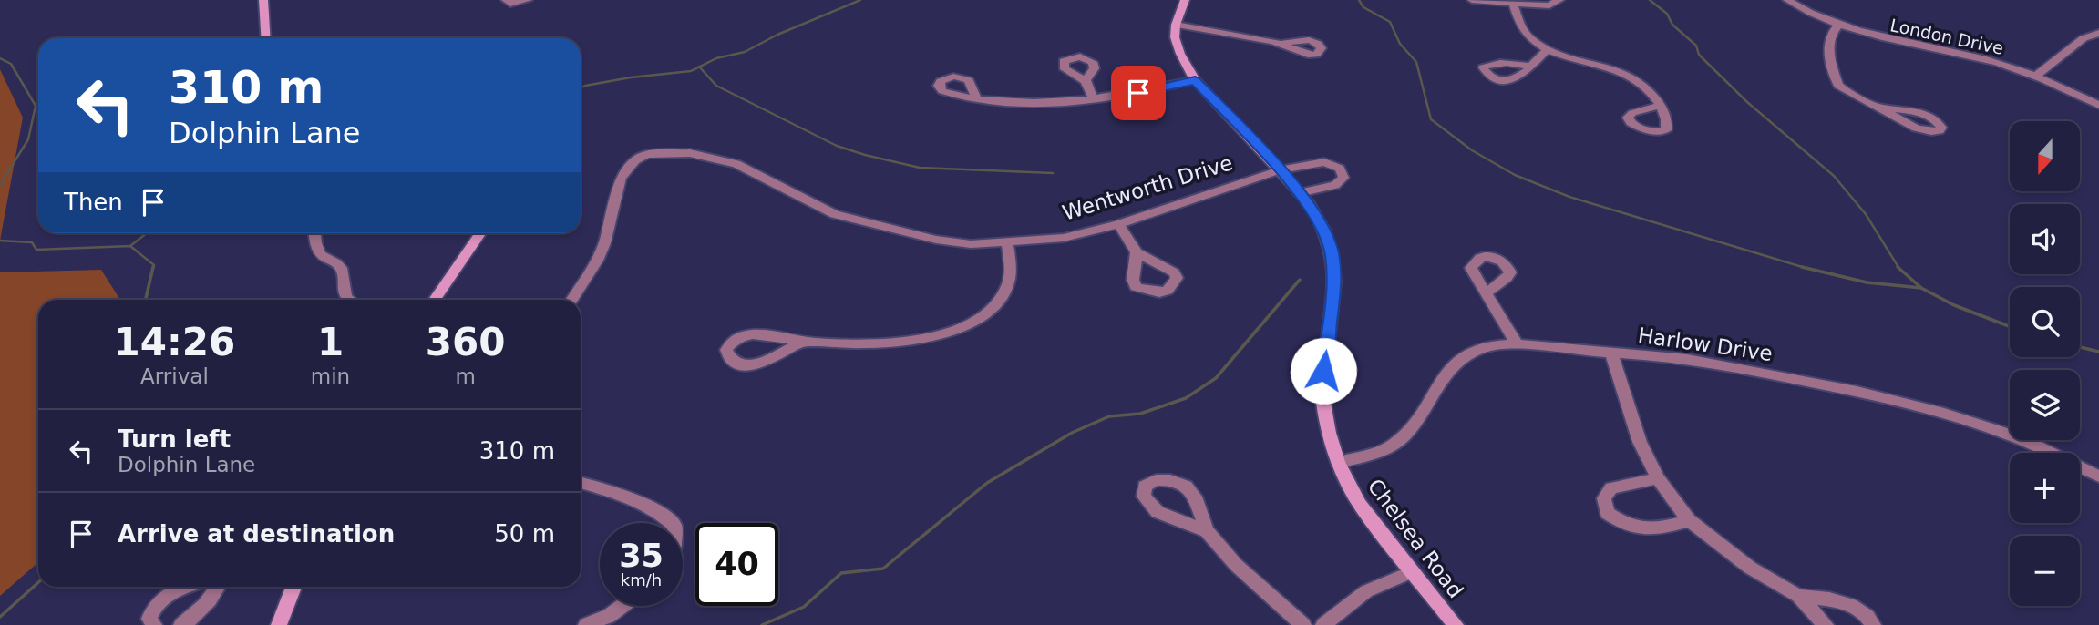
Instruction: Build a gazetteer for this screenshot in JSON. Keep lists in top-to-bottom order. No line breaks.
{"streets":{"street":["London Drive","Wentworth Drive","Harlow Drive","Chelsea Road"]},"crossings":[["Wentworth Drive","Chelsea Road"],["Harlow Drive","Chelsea Road"]],"north":"bottom","page":{"turn":["310 m","Dolphin Lane"],"map_buttons":["+","−"],"then":"Then","eta":["14:26","Arrival","1","min","360","m"],"list":[{"name":"Turn left","note":"Dolphin Lane","value":"310 m"},{"name":"Arrive at destination","value":"50 m"}],"speed":"35 km/h","limit":"40"}}
